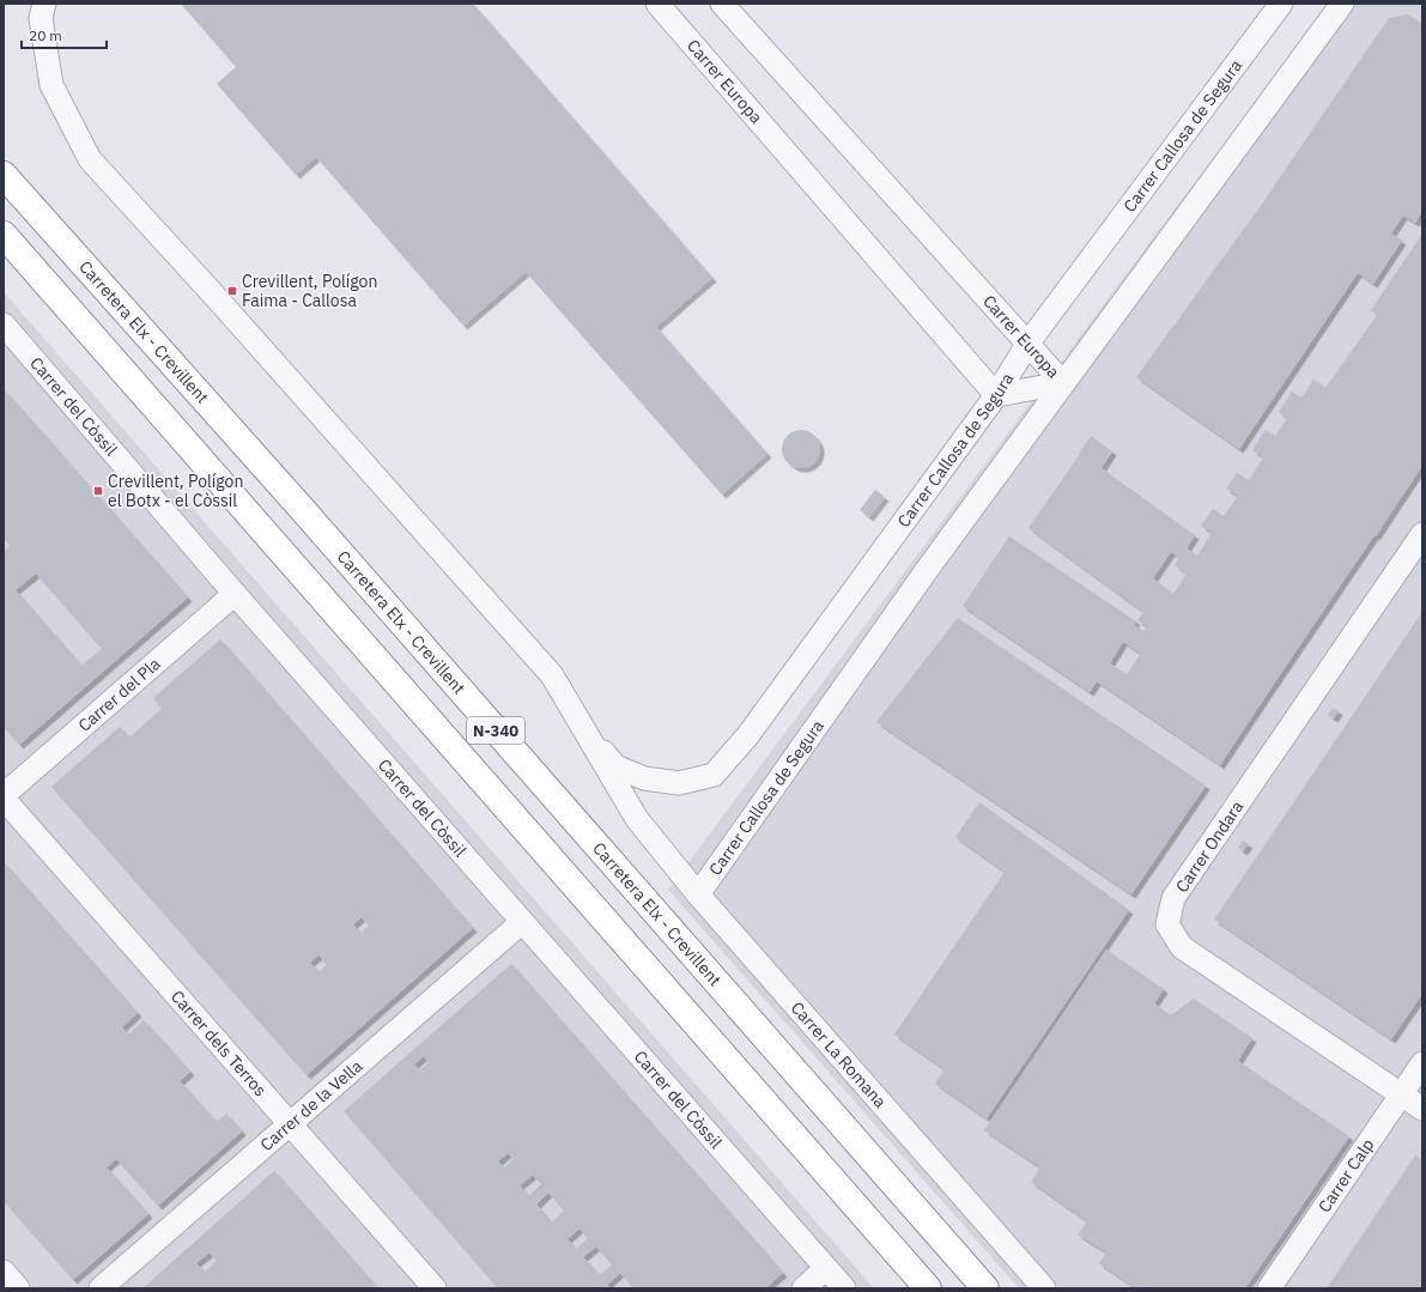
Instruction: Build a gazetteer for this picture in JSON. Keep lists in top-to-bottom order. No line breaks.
{"streets":{"highway":["Carretera Elx - Crevillent","N-340"],"street":["Carrer Europa","Carrer Callosa de Segura","Carrer del Còssil","Carrer del Pla","Carrer Ondara","Carrer dels Terros","Carrer La Romana","Carrer de la Vella","Carrer Calp"]},"crossings":[["Carrer Europa","Carrer Callosa de Segura"],["Carrer Callosa de Segura","Carrer La Romana"],["Carrer del Còssil","Carrer del Pla"],["Carrer del Còssil","Carrer de la Vella"],["Carrer del Pla","Carrer dels Terros"],["Carrer Ondara","Carrer Calp"],["Carrer dels Terros","Carrer de la Vella"]],"places":{"transit":["Crevillent, Polígon Faima - Callosa","Crevillent, Polígon el Botx - el Còssil"]},"scale_bar":"20 m"}
